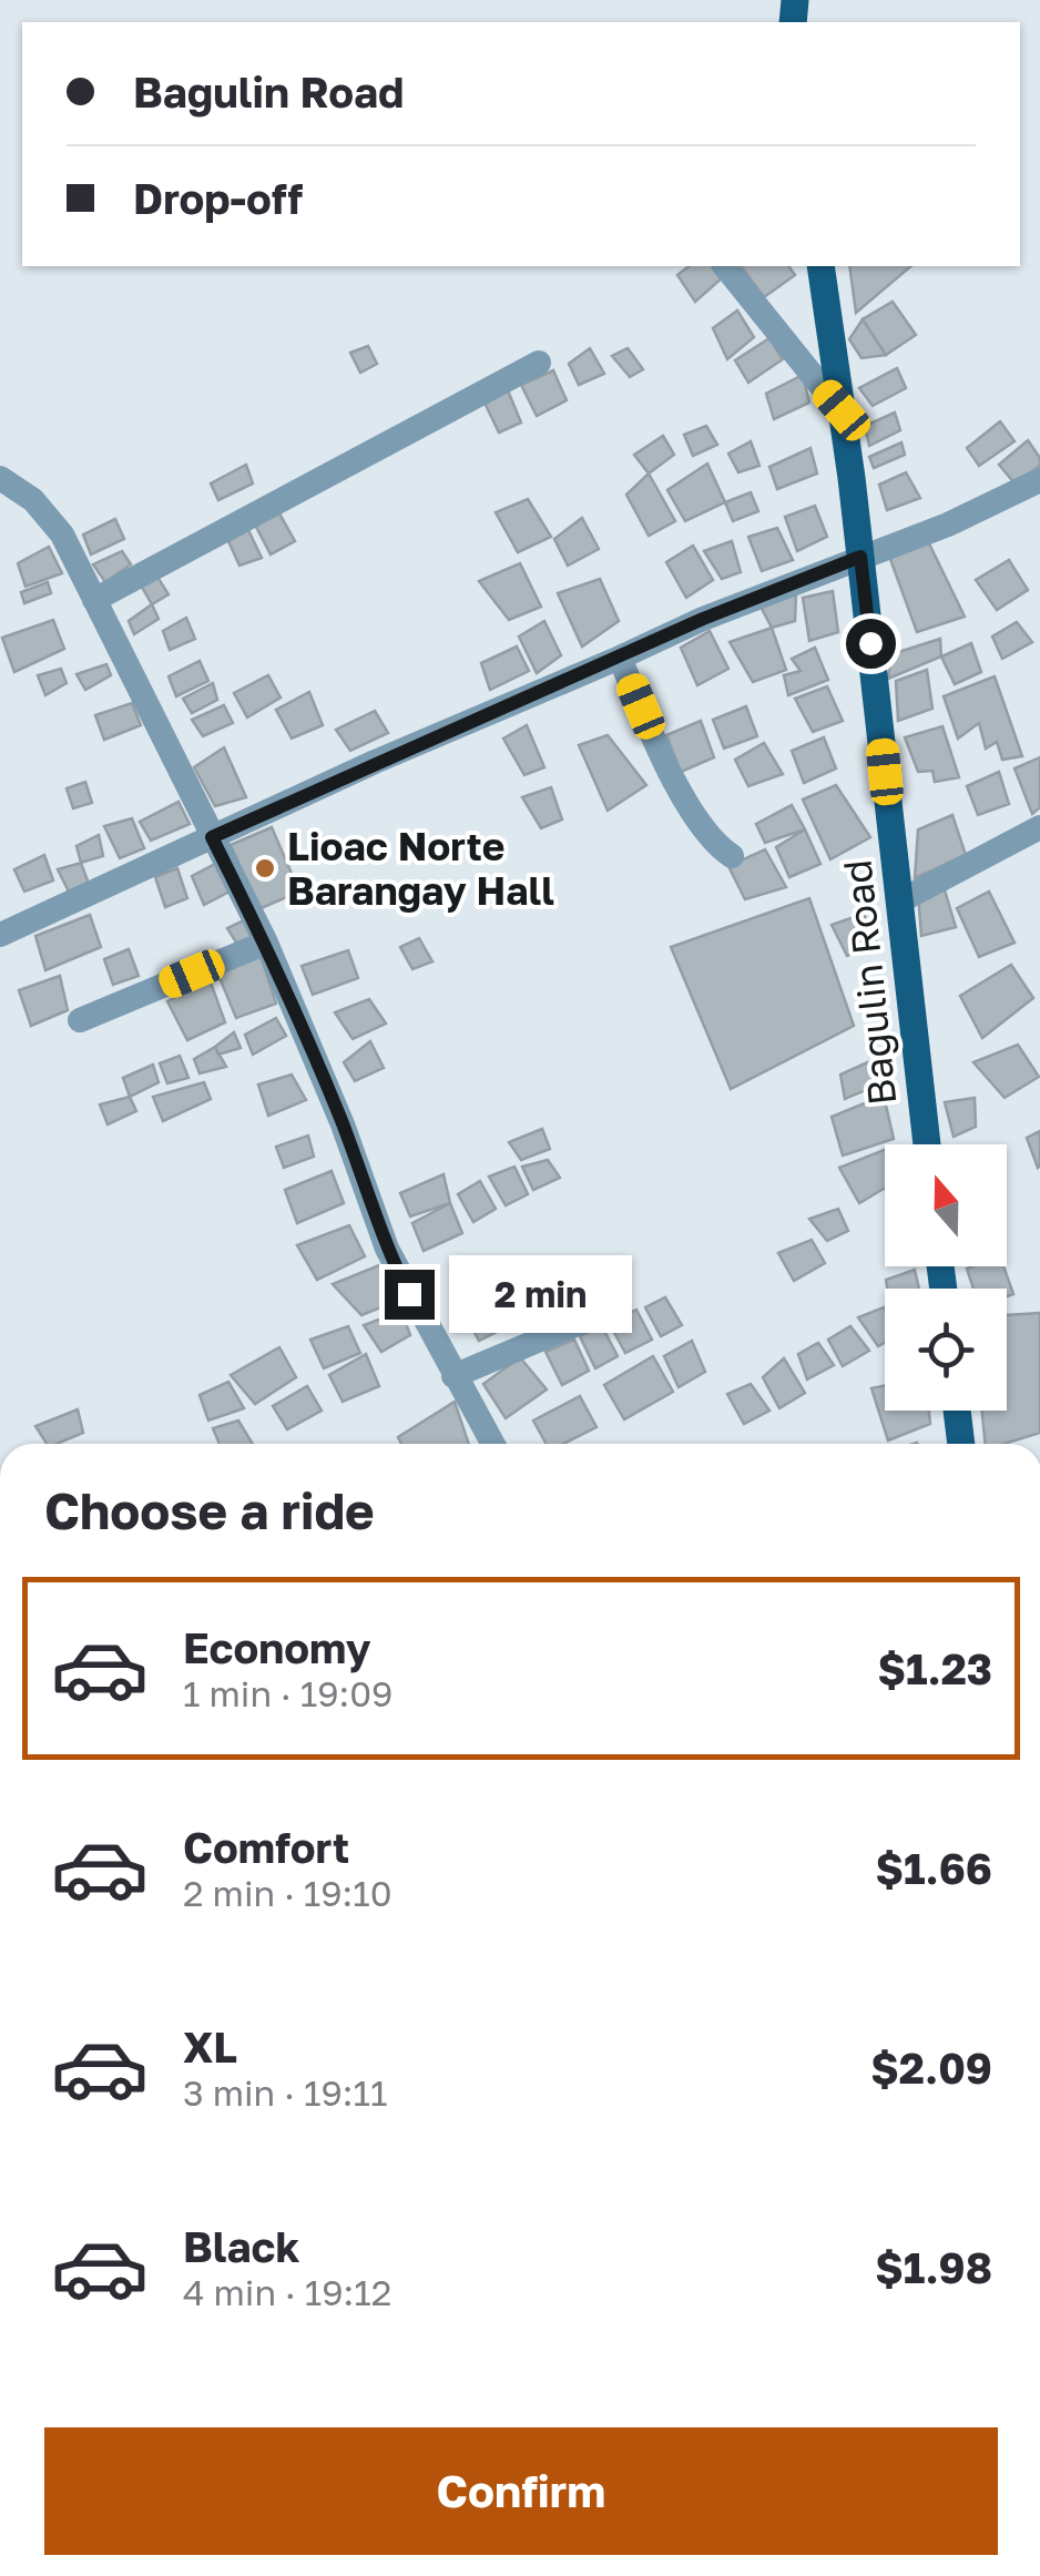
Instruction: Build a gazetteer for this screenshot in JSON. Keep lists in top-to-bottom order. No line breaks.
{"streets":{"main road":["Bagulin Road"]},"places":["Lioac Norte Barangay Hall"],"north":"top","page":{"banner":["Bagulin Road","Drop-off"],"bubble":"2 min","heading":"Choose a ride","list":[{"name":"Economy","note":"1 min · 19:09","value":"$1.23"},{"name":"Comfort","note":"2 min · 19:10","value":"$1.66"},{"name":"XL","note":"3 min · 19:11","value":"$2.09"},{"name":"Black","note":"4 min · 19:12","value":"$1.98"}],"buttons":"Confirm"}}
